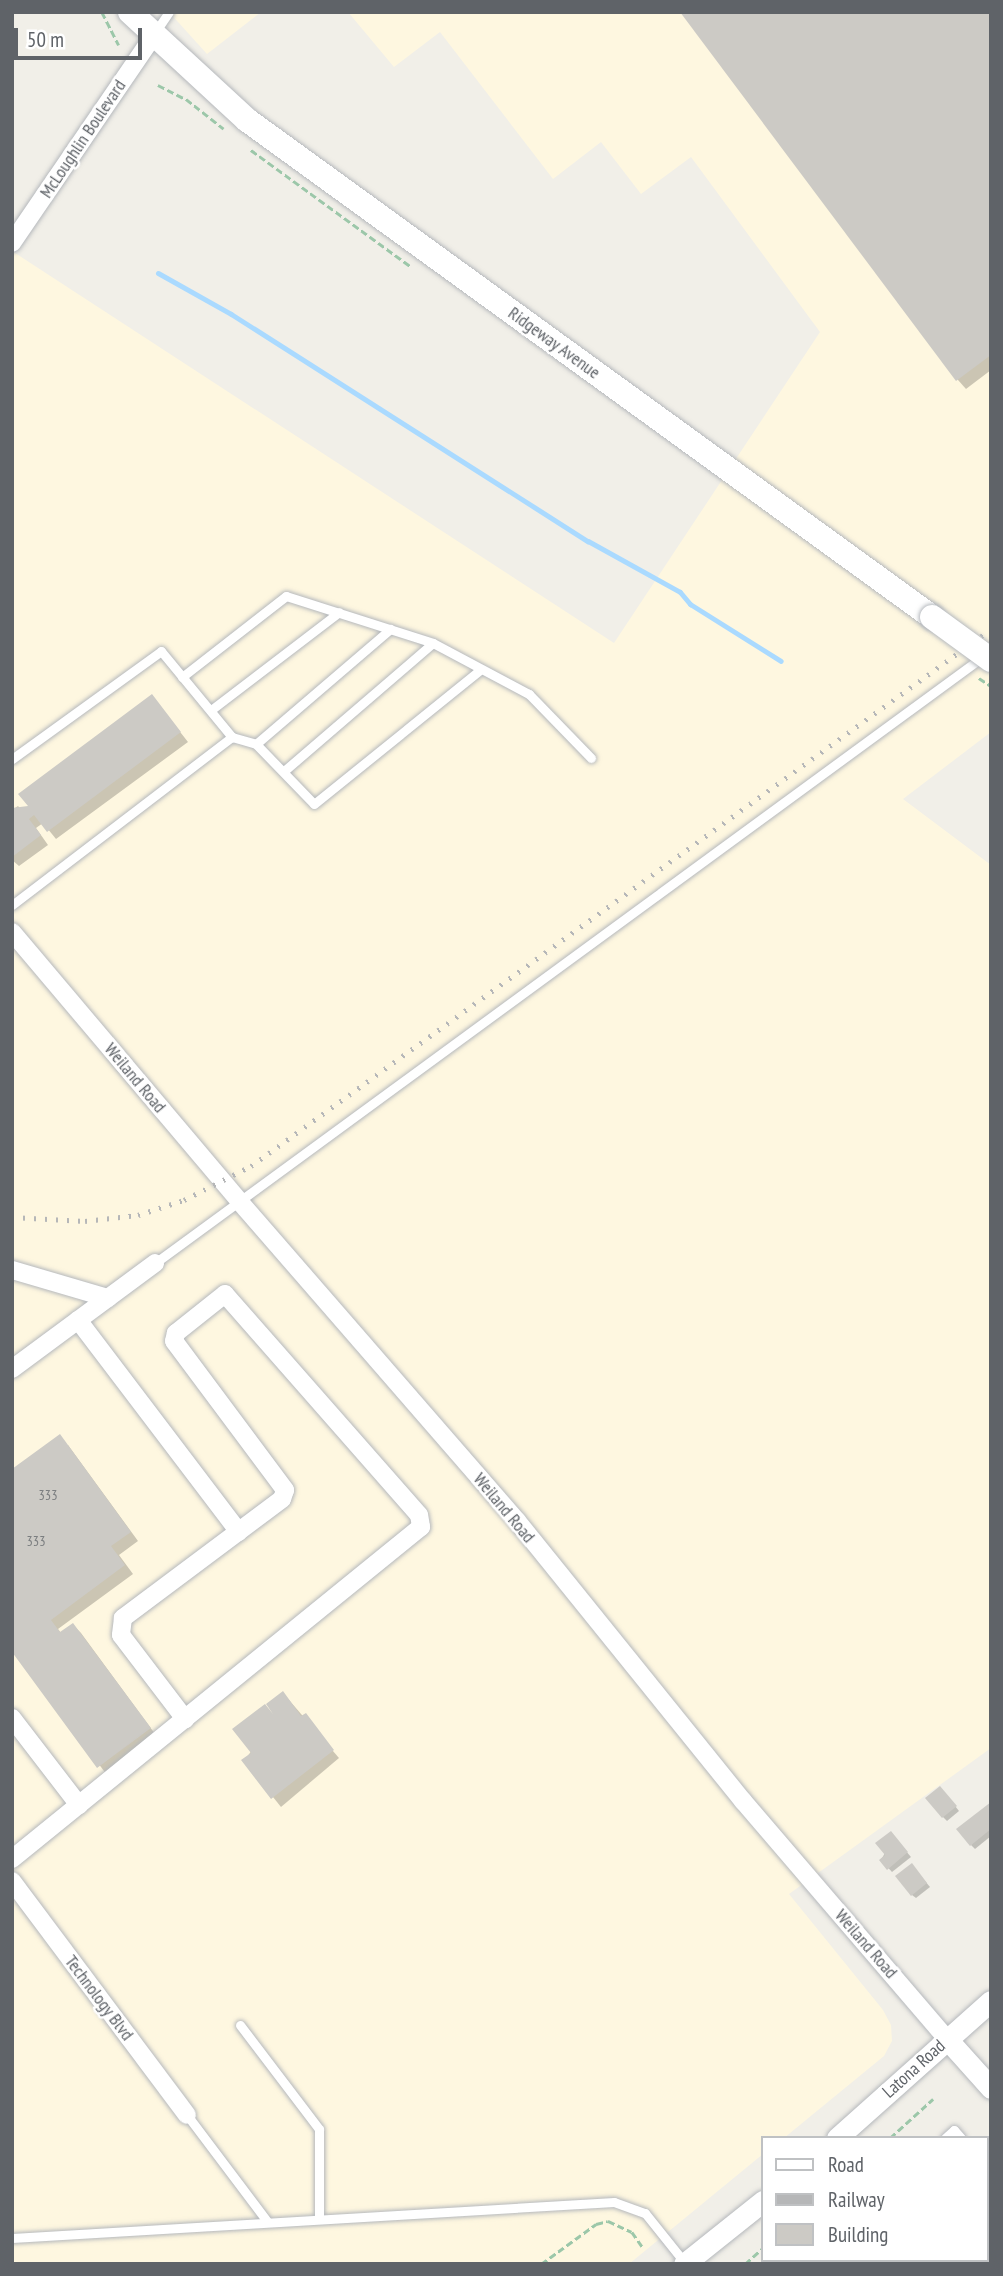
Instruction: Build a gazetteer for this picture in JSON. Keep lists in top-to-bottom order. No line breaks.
{"streets":{"main road":["Ridgeway Avenue"],"street":["McLoughlin Boulevard","Weiland Road","Technology Blvd","Latona Road"]},"crossings":[["McLoughlin Boulevard","Ridgeway Avenue"],["Weiland Road","Latona Road"]],"house_numbers":["333","333"],"legend":["Road","Railway","Building"],"scale_bar":"50 m"}
